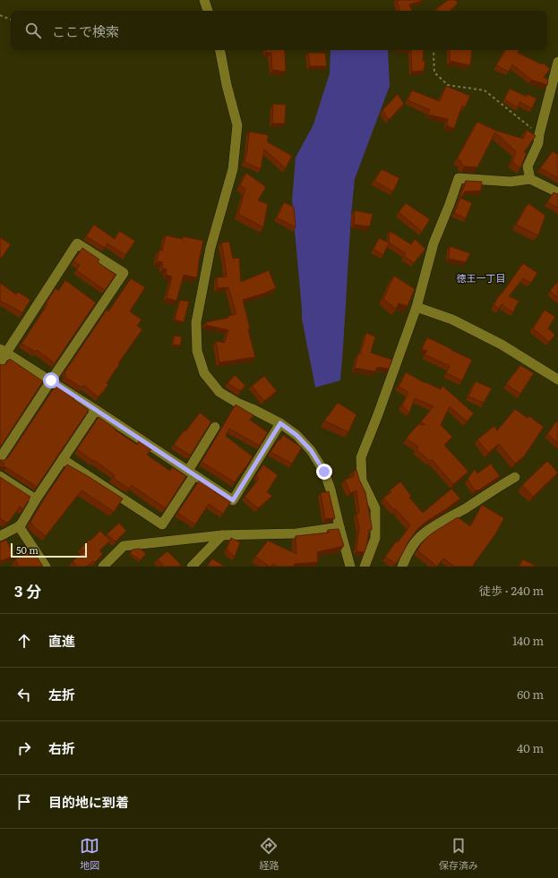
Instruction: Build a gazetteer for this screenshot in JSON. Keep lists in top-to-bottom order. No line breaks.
{"districts":["徳王一丁目"],"scale_bar":"50 m","page":{"search":"ここで検索","scale":"50 m","heading":["3 分","徒歩 · 240 m"],"list":[["直進","140 m"],["左折","60 m"],["右折","40 m"],"目的地に到着"],"nav":["地図","経路","保存済み"]}}
